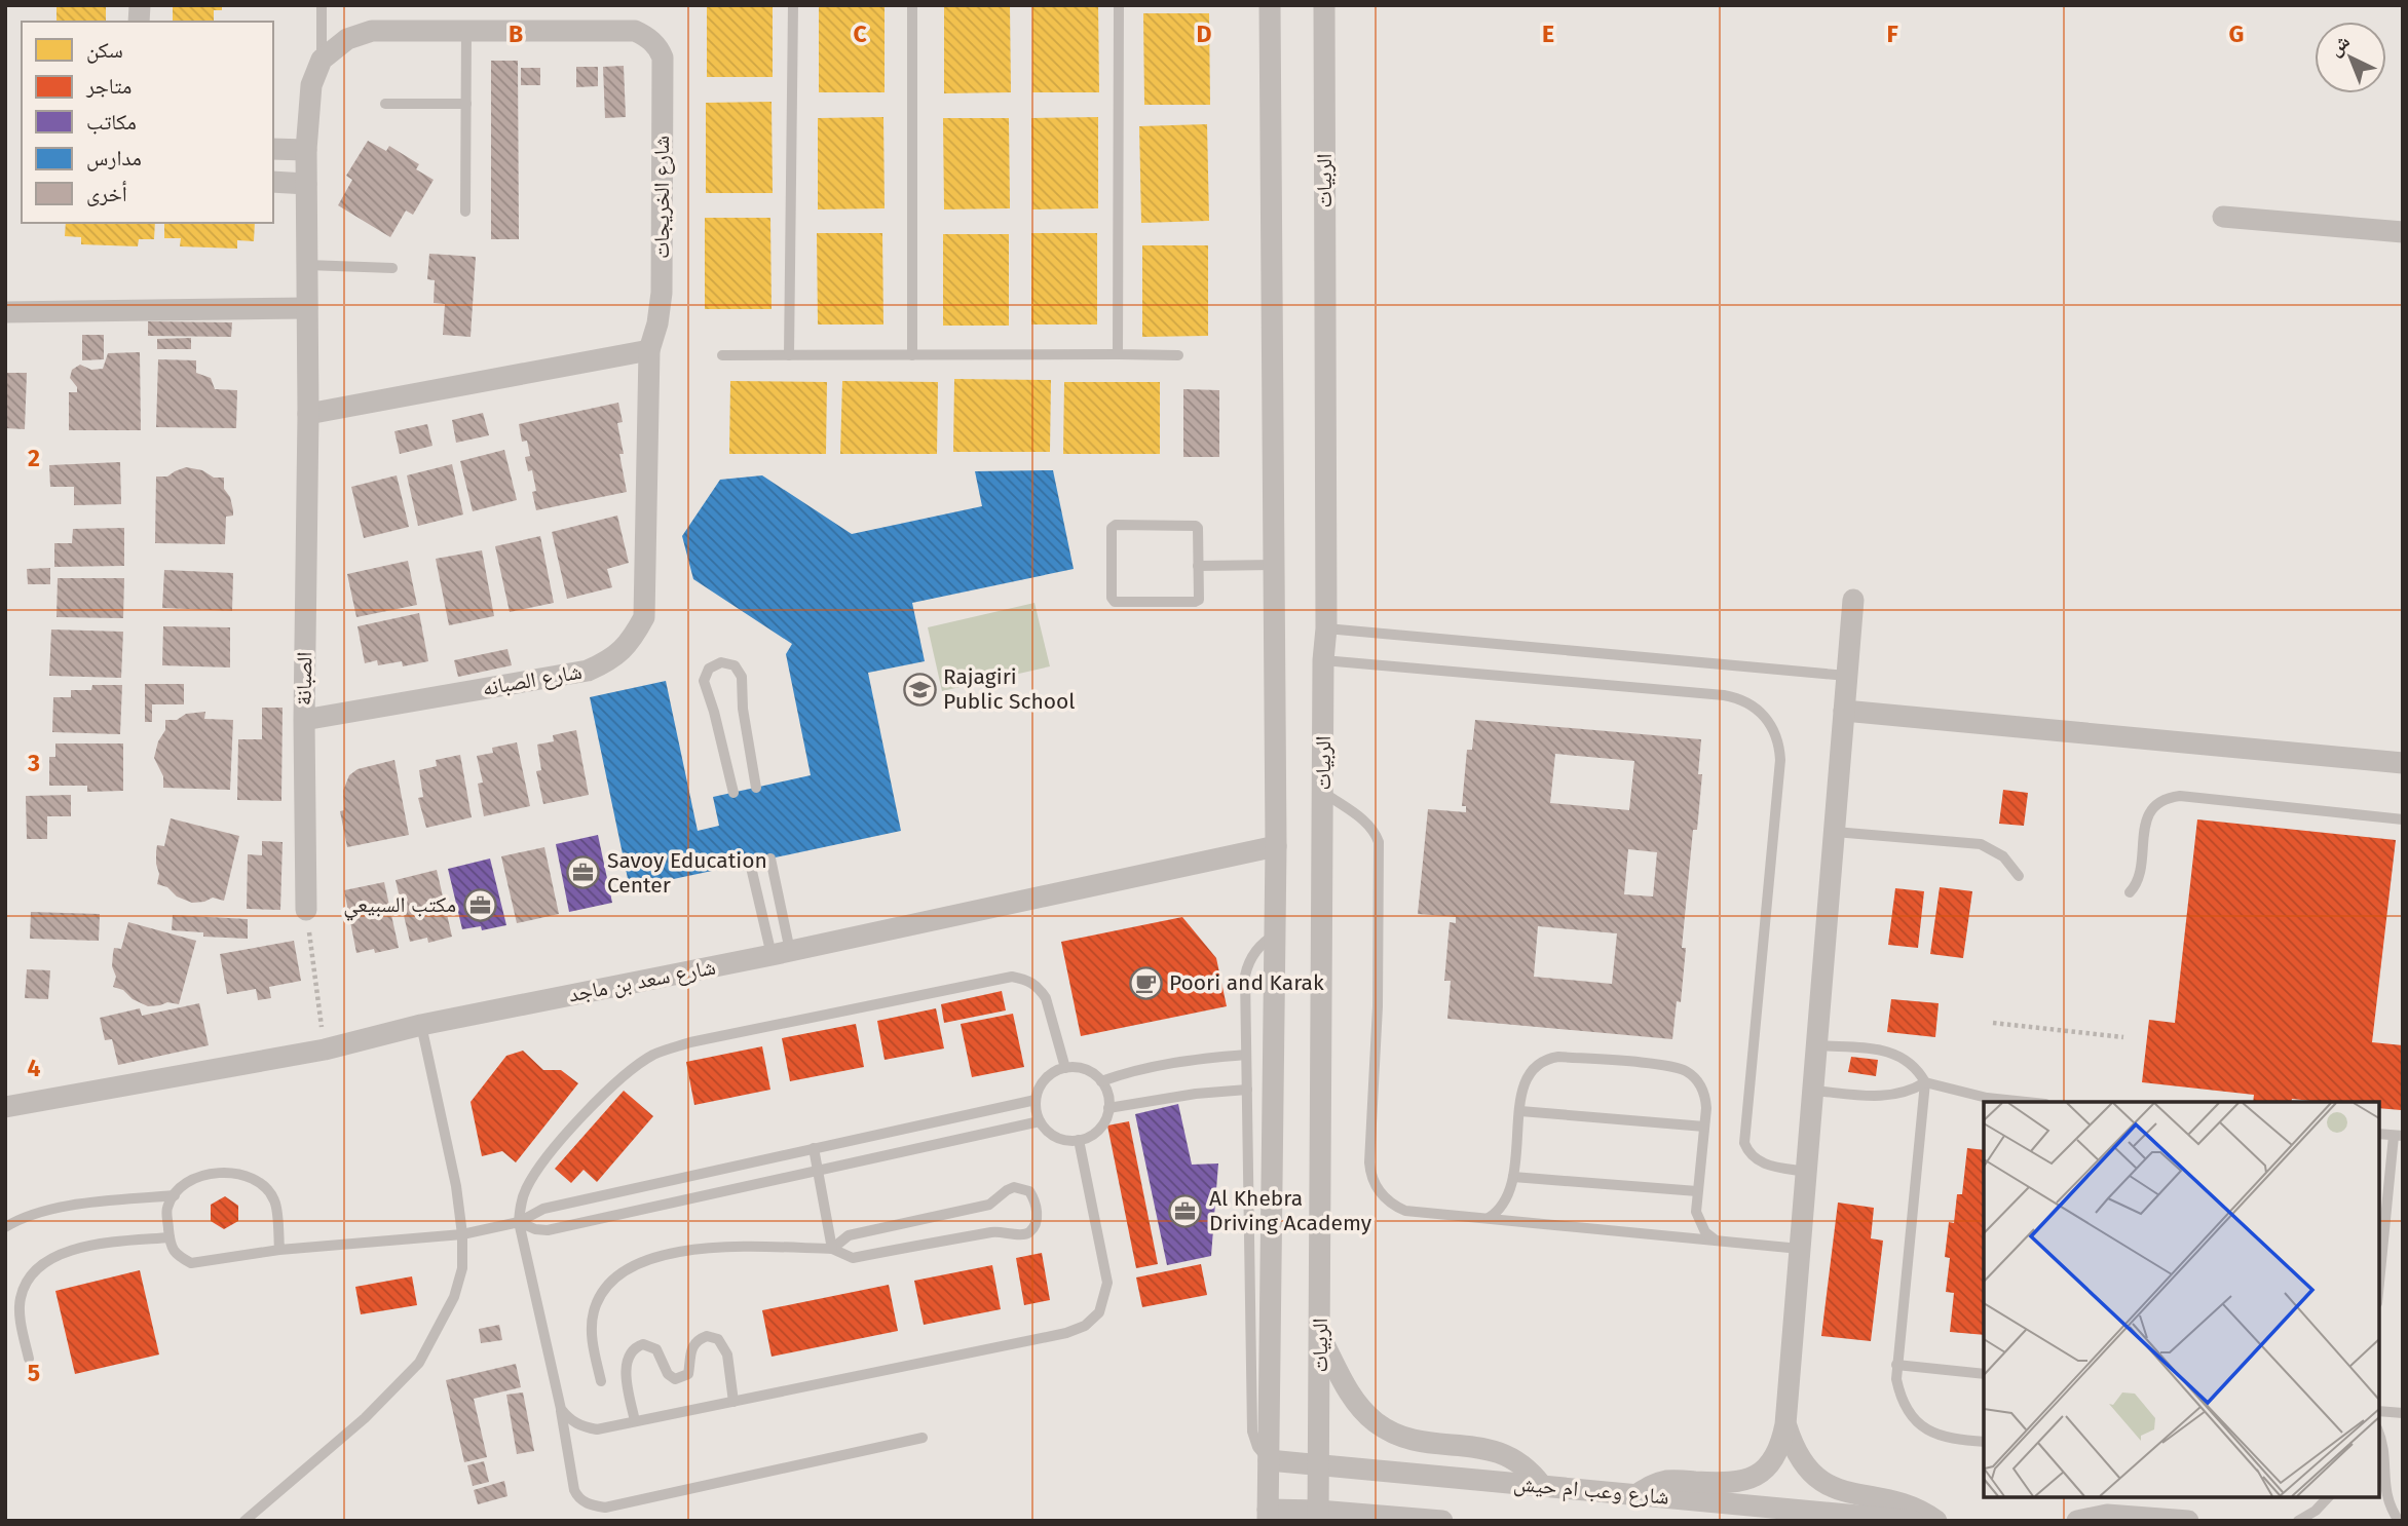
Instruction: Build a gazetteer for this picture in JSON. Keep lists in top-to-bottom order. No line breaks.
{"streets":{"street":["الربيات","شارع الخريجات","الصبانة","شارع الصبانه","شارع سعد بن ماجد","شارع وعب ام حيش"]},"crossings":[["الربيات","شارع وعب ام حيش"],["شارع الخريجات","الصبانة"],["شارع الخريجات","شارع الصبانه"],["الصبانة","شارع الصبانه"]],"places":{"school or university":["Rajagiri Public School"],"office":["Savoy Education Center","مكتب السبيعي","Al Khebra Driving Academy"],"cafe":["Poori and Karak"]},"legend":["سكن","متاجر","مكاتب","مدارس","أخرى"],"north":"top left","grid":{"columns":["B","C","D","E","F","G"],"rows":["2","3","4","5"]}}
